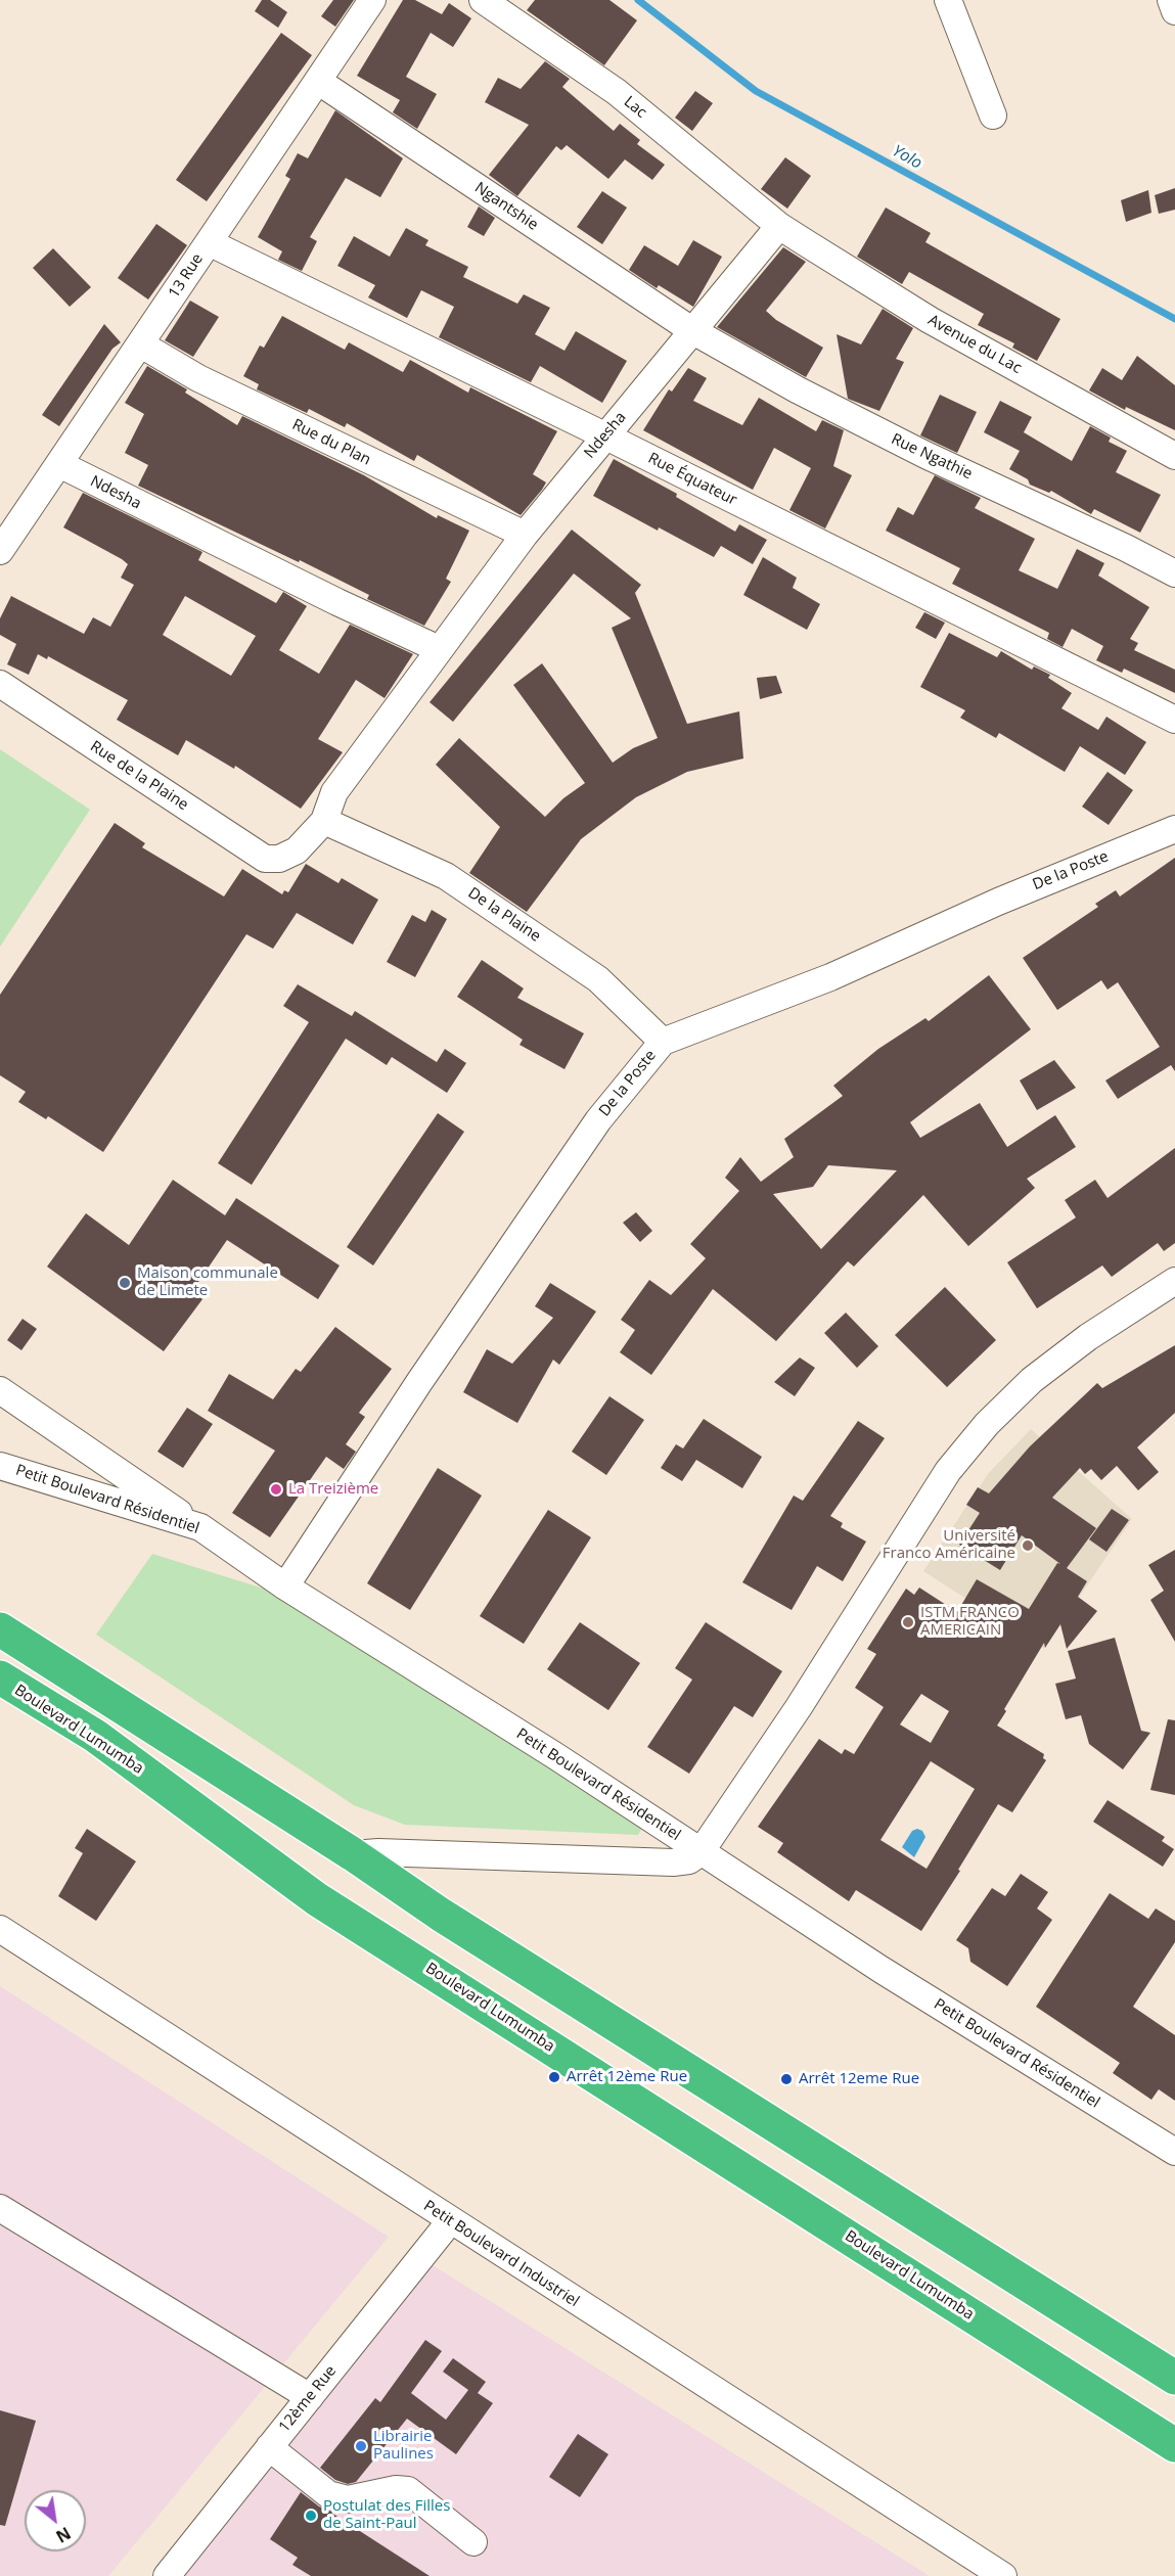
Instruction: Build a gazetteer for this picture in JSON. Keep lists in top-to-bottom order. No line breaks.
{"streets":{"highway":["Boulevard Lumumba"],"street":["Lac","Ngantshie","13 Rue","Avenue du Lac","Ndesha","Rue du Plan","Rue Ngathie","Rue Équateur","Rue de la Plaine","De la Poste","De la Plaine","Petit Boulevard Résidentiel","Petit Boulevard Industriel","12ème Rue"]},"crossings":[["Lac","Avenue du Lac"],["Lac","Ndesha"],["Ngantshie","13 Rue"],["Ngantshie","Ndesha"],["Ngantshie","Rue Ngathie"],["13 Rue","Ndesha"],["13 Rue","Rue du Plan"],["13 Rue","Rue Équateur"],["Avenue du Lac","Ndesha"],["Ndesha","Rue du Plan"],["Ndesha","Rue Ngathie"],["Ndesha","Rue Équateur"],["Ndesha","Rue de la Plaine"],["Ndesha","De la Plaine"],["De la Poste","De la Plaine"],["De la Poste","Petit Boulevard Résidentiel"],["Petit Boulevard Industriel","12ème Rue"]],"water":["Yolo"],"places":["Maison communale de Limete","La Treizième","Université Franco Américaine","ISTM FRANCO AMERICAIN","Arrêt 12ème Rue","Arrêt 12eme Rue","Librairie Paulines","Postulat des Filles de Saint-Paul"],"north":"bottom right"}
